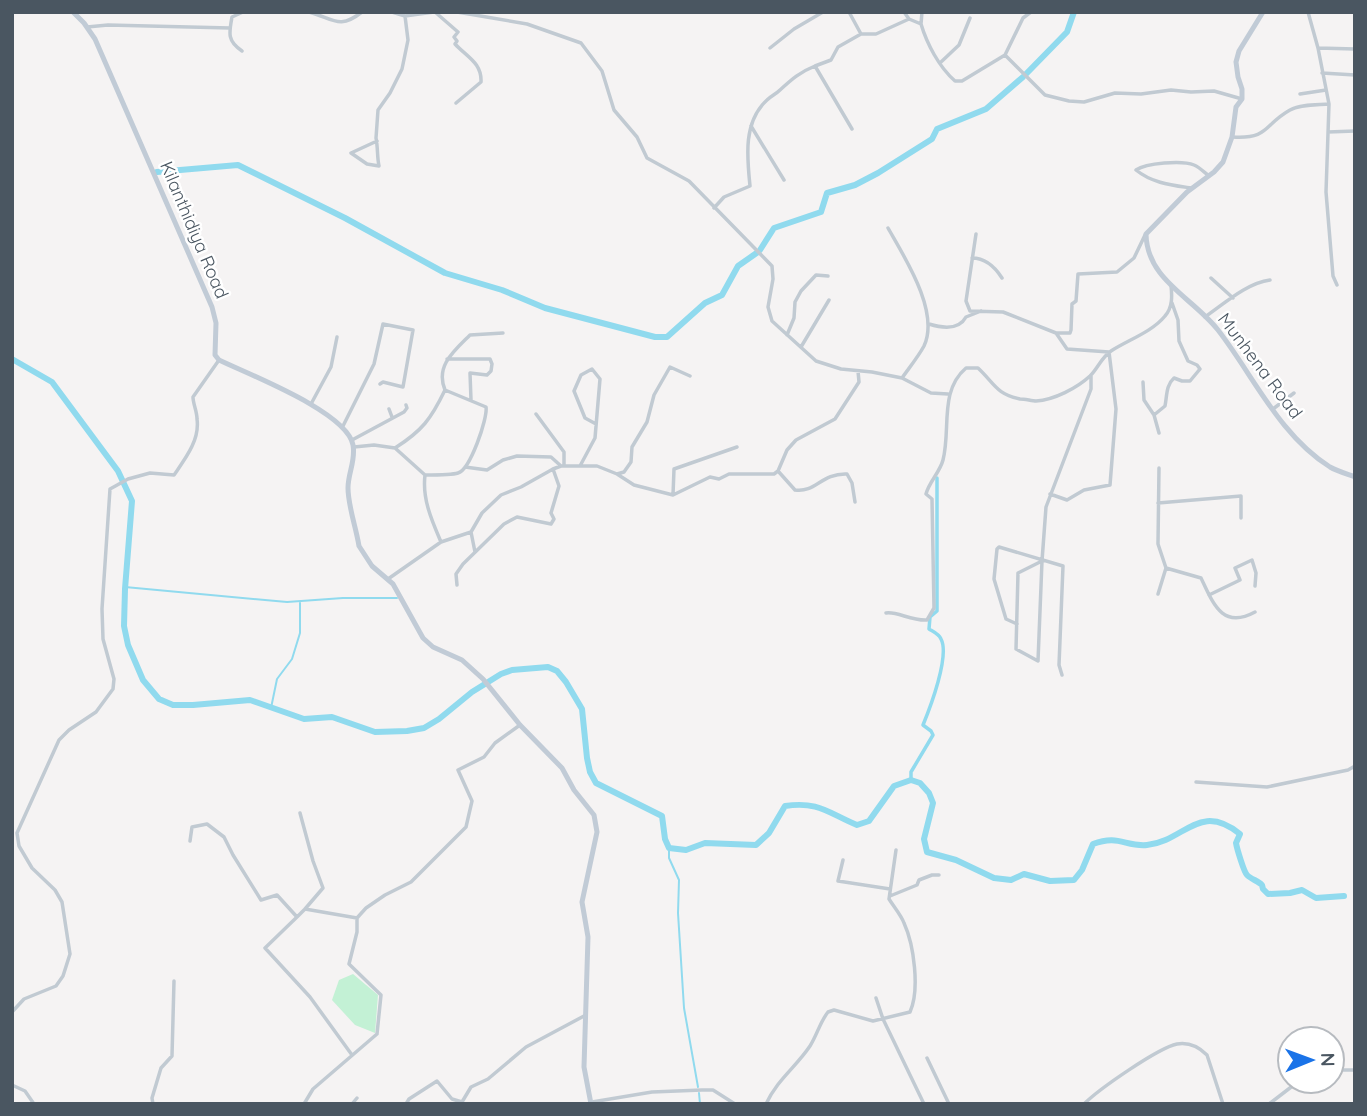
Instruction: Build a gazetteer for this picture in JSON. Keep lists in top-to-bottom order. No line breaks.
{"streets":{"street":["Kilanthidiya Road","Munhena Road"]},"north":"right"}
